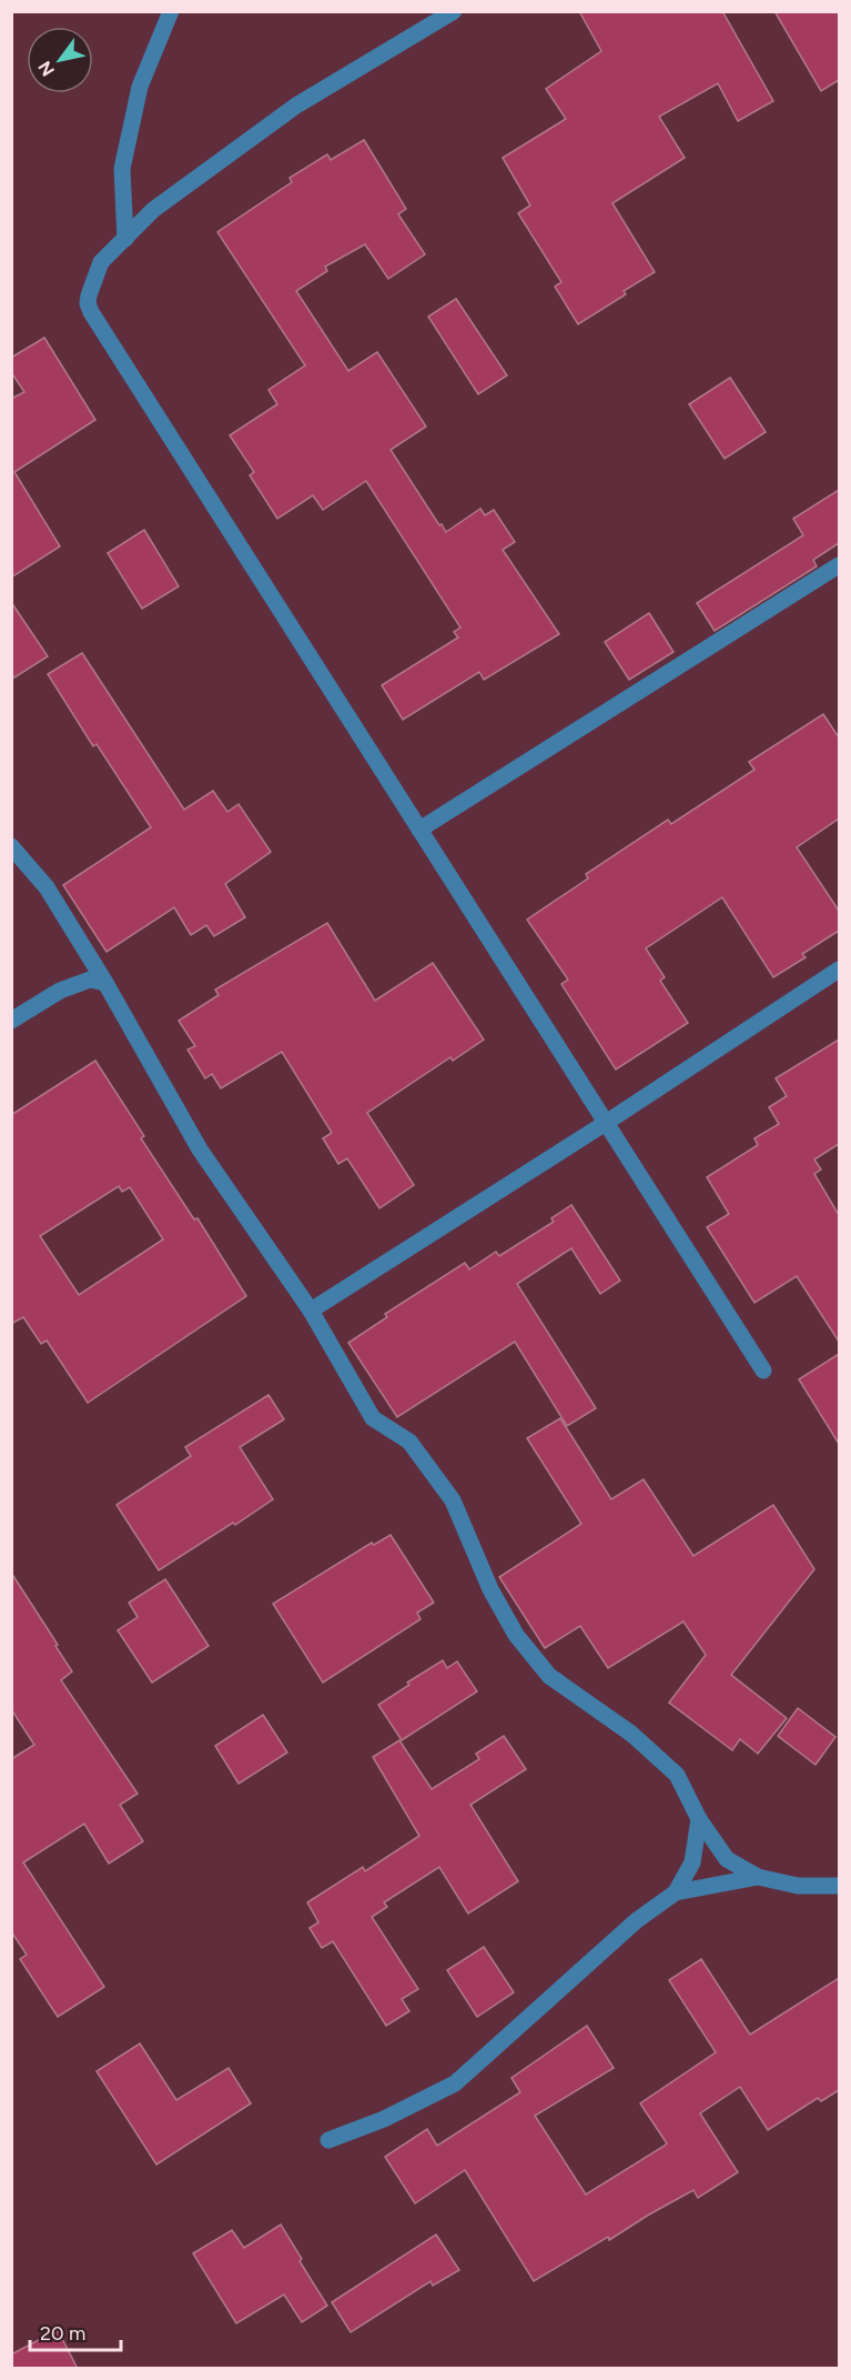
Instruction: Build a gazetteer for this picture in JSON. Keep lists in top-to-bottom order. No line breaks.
{"scale_bar":"20 m","north":"bottom left"}
